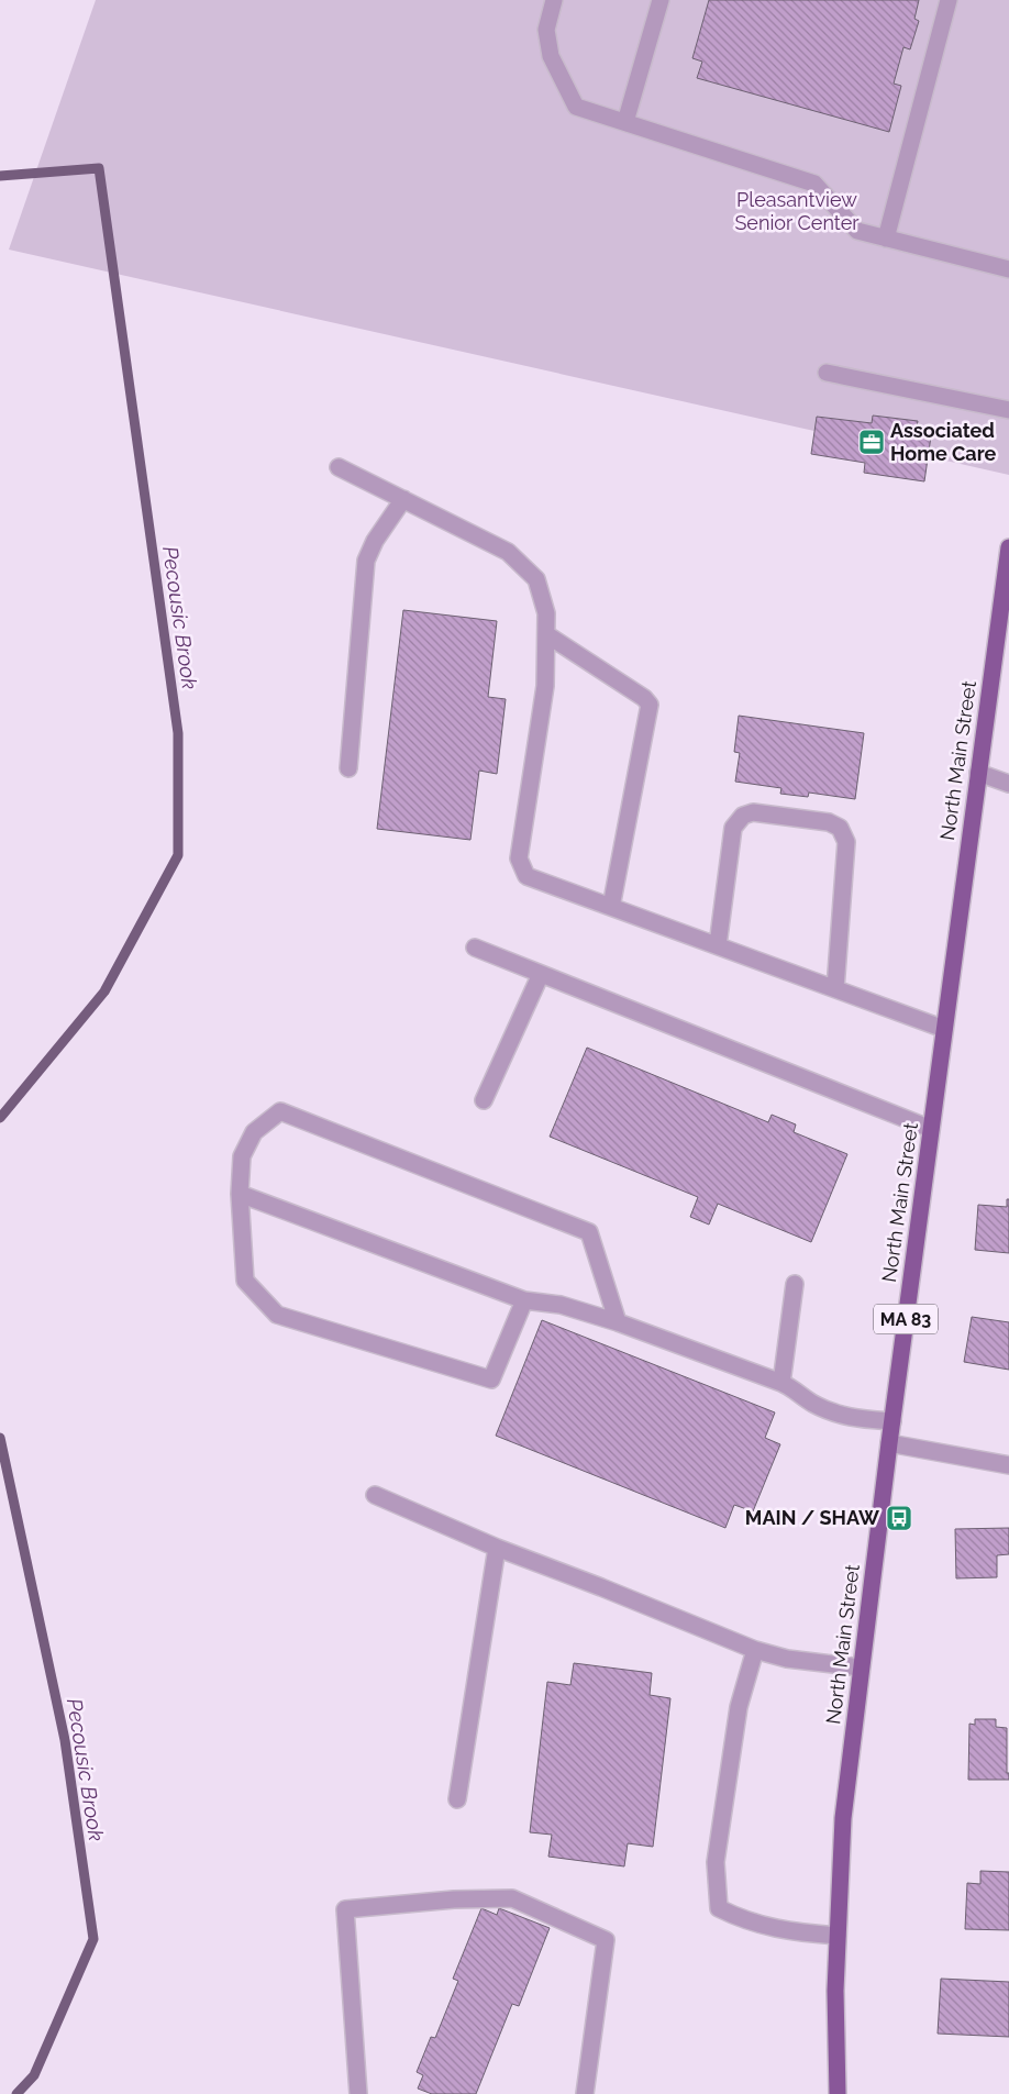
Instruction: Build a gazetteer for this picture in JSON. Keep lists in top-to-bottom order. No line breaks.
{"streets":{"main road":["North Main Street","MA 83"]},"water":["Pecousic Brook"],"parks":["Pleasantview Senior Center"],"places":{"office":["Associated Home Care"],"bus stop":["MAIN / SHAW"]}}
